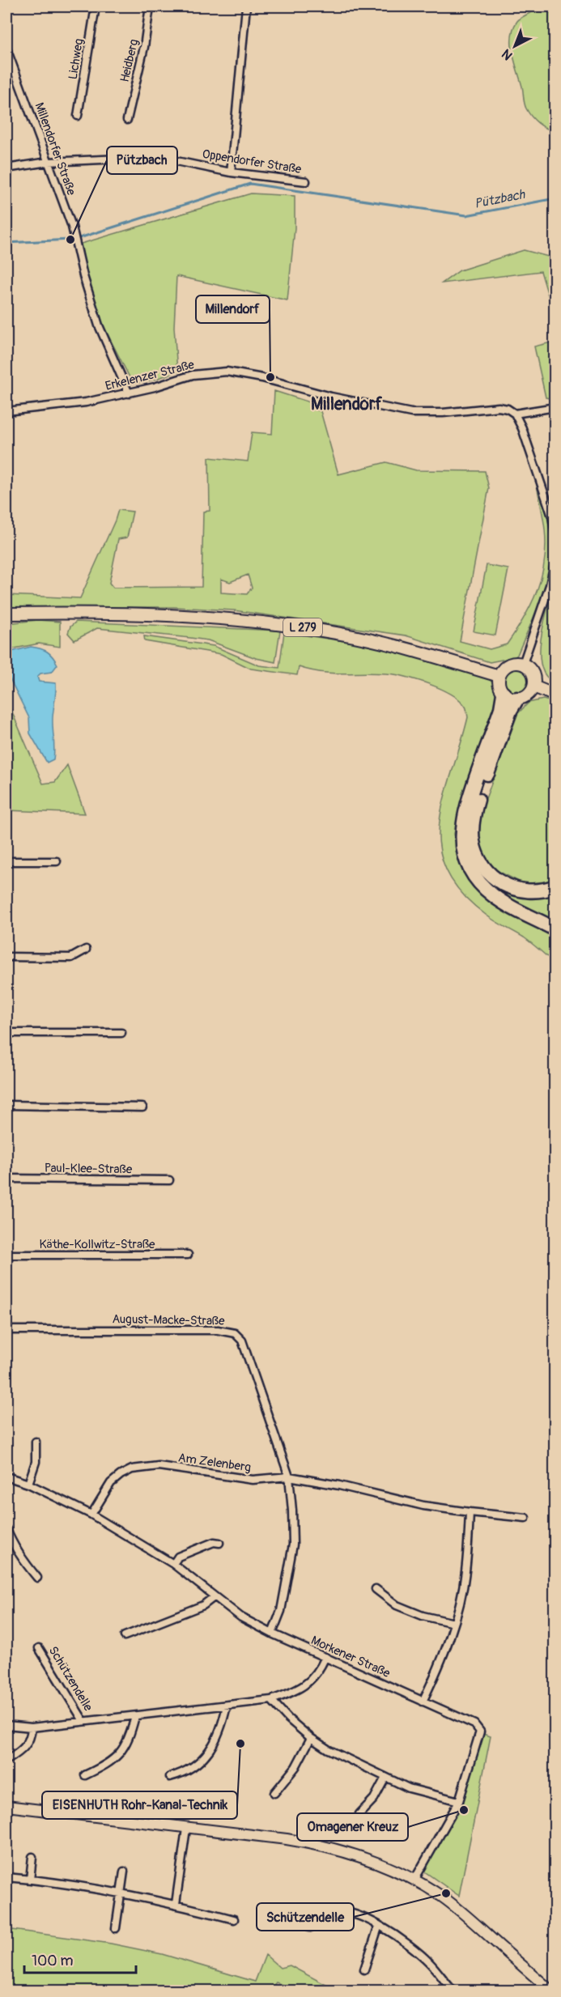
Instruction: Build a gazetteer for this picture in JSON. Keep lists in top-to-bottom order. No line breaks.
{"streets":{"main road":["L 279"],"street":["Lichweg","Heidberg","Millendorfer Straße","Oppendorfer Straße","Erkelenzer Straße","Paul-Klee-Straße","Käthe-Kollwitz-Straße","August-Macke-Straße","Am Zelenberg","Morkener Straße","Schützendelle"]},"crossings":[["Millendorfer Straße","Oppendorfer Straße"],["Millendorfer Straße","Erkelenzer Straße"],["August-Macke-Straße","Am Zelenberg"],["August-Macke-Straße","Morkener Straße"],["Am Zelenberg","Morkener Straße"],["Morkener Straße","Schützendelle"]],"districts":["Millendorf"],"water":["Pützbach"],"places":["Pützbach","Millendorf","EISENHUTH Rohr-Kanal-Technik","Omagener Kreuz","Schützendelle"],"scale_bar":"100 m","north":"bottom left"}
